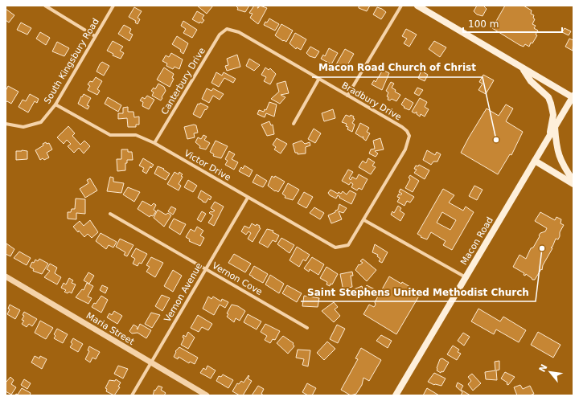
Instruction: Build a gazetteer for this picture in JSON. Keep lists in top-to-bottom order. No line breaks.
{"streets":{"main road":["Macon Road"],"street":["South Kingsbury Road","Canterbury Drive","Bradbury Drive","Victor Drive","Vernon Cove","Vernon Avenue","Maria Street"]},"crossings":[["South Kingsbury Road","Victor Drive"],["Canterbury Drive","Bradbury Drive"],["Canterbury Drive","Victor Drive"],["Bradbury Drive","Victor Drive"],["Victor Drive","Vernon Avenue"],["Vernon Cove","Vernon Avenue"],["Vernon Avenue","Maria Street"]],"places":["Macon Road Church of Christ","Saint Stephens United Methodist Church"],"scale_bar":"100 m","north":"top left"}
